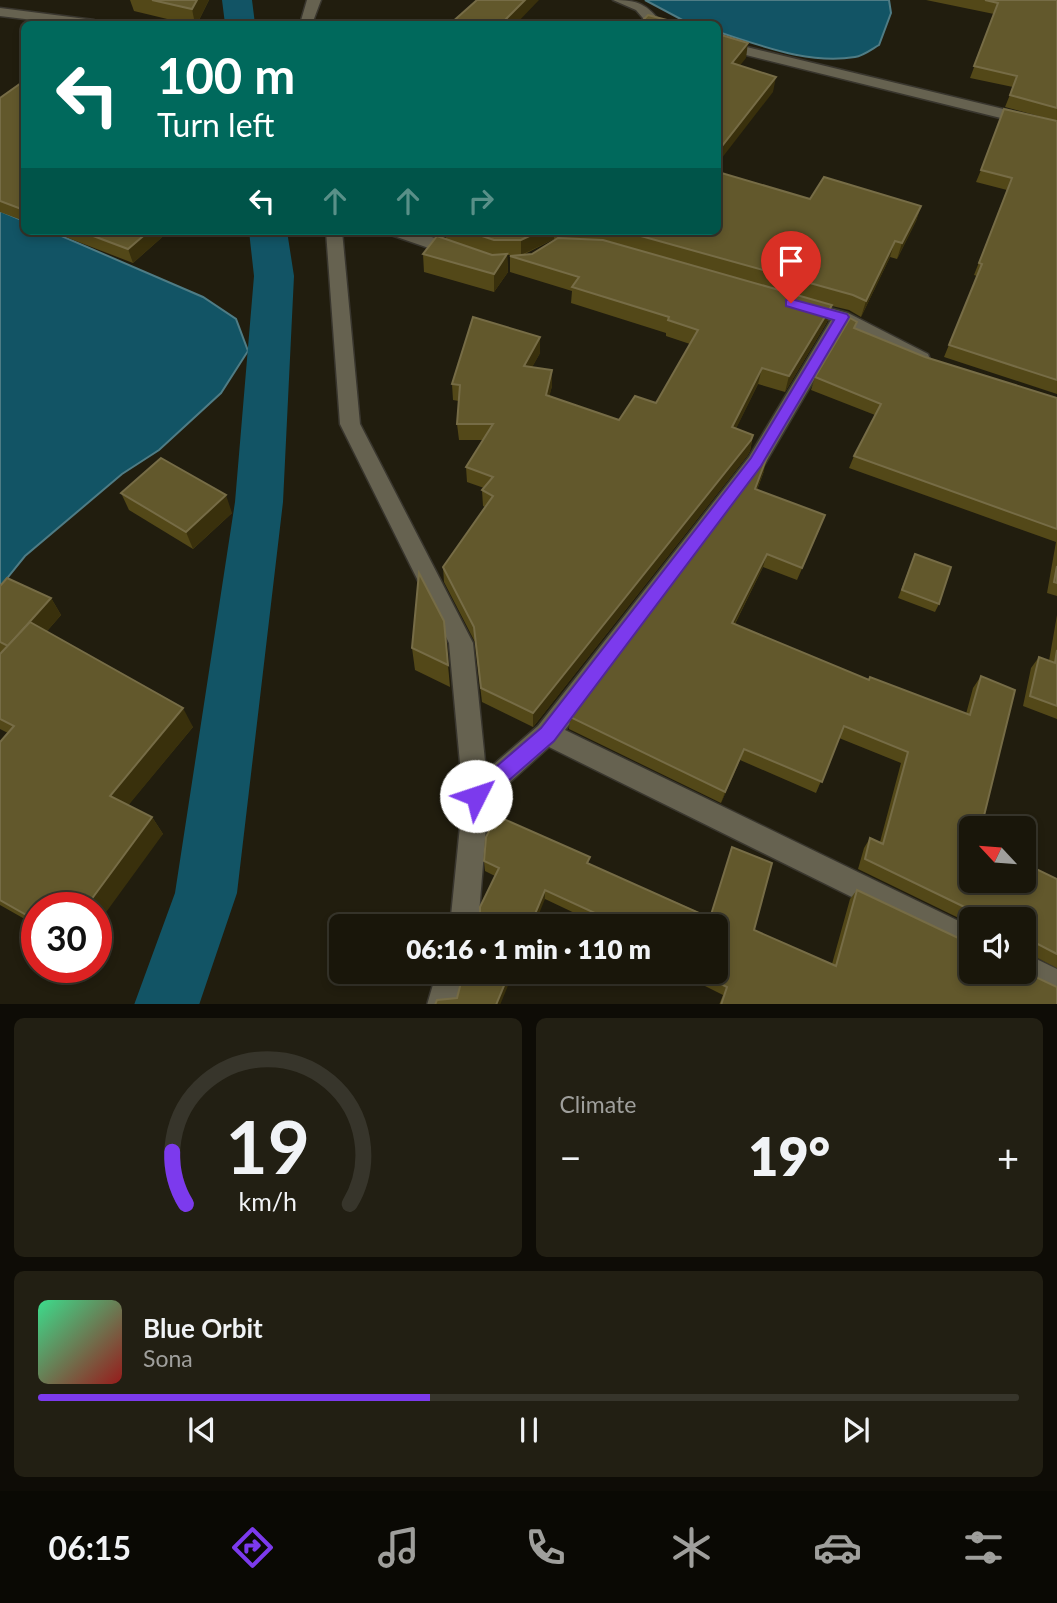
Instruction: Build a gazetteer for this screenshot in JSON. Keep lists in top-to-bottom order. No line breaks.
{"north":"top left","page":{"turn":["100 m","Turn left"],"limit":"30","trip":"06:16 · 1 min · 110 m","tile":"Climate","heat":["−","19°","+"],"song":["Blue Orbit","Sona"],"tabs":"06:15","gauge":["19","km/h"]}}
